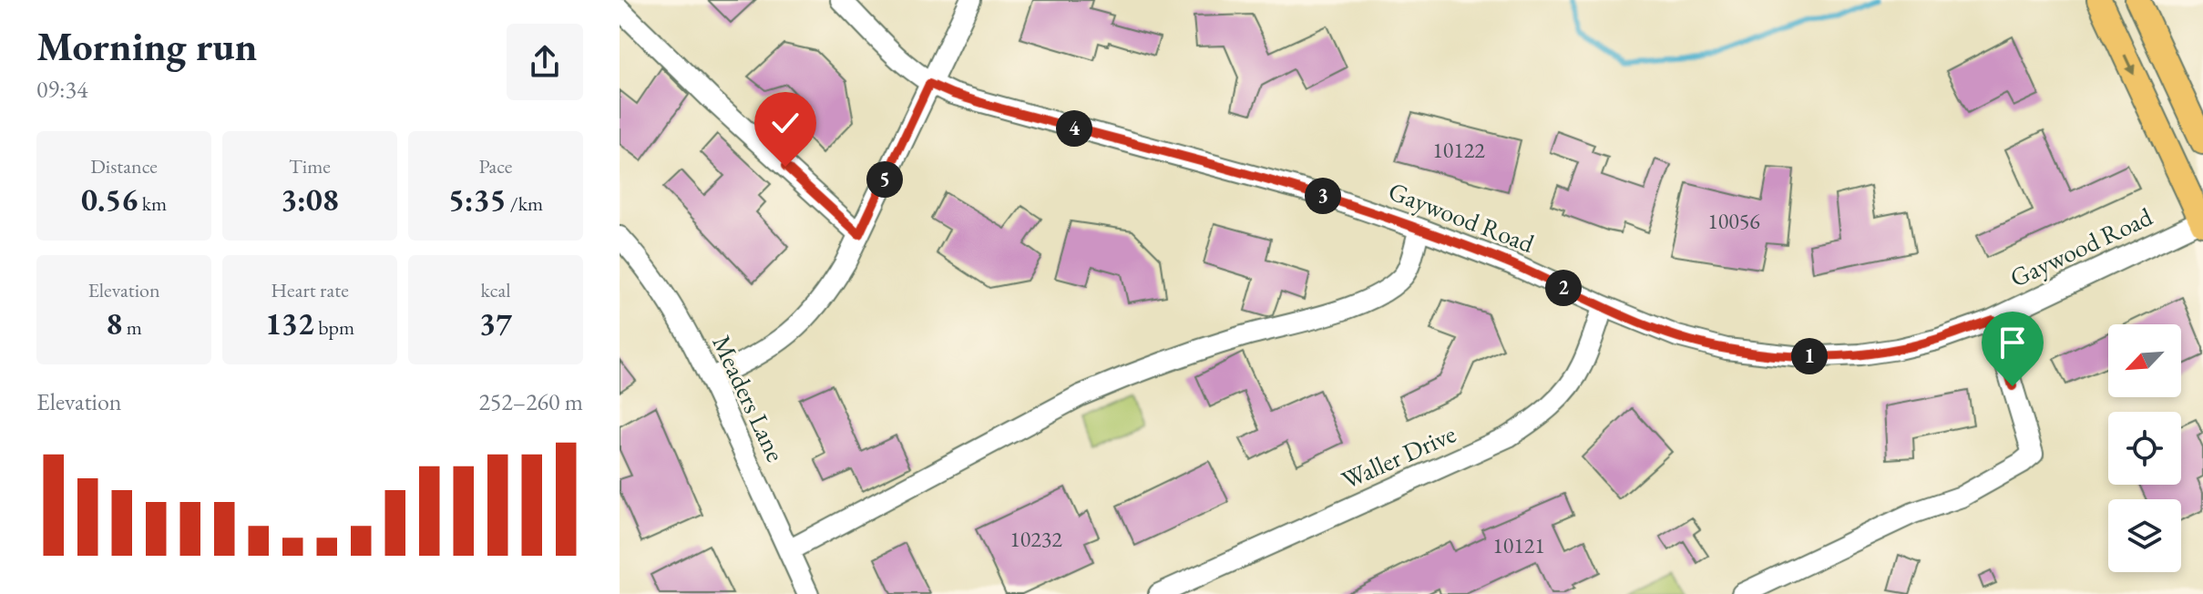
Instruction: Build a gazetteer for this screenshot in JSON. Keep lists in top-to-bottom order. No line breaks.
{"streets":{"street":["Gaywood Road","Meaders Lane","Waller Drive"]},"crossings":[["Gaywood Road","Waller Drive"]],"house_numbers":["10122","10056","10232","10121"],"north":"bottom left","page":{"heading":["Morning run","09:34"],"pins":["4","5","3","2","1"],"stats":[["Distance","0.56 km"],["Time","3:08"],["Pace","5:35 /km"],["Elevation","8 m"],["Heart rate","132 bpm"],["kcal","37"]],"chart":["Elevation","252–260 m"]}}
